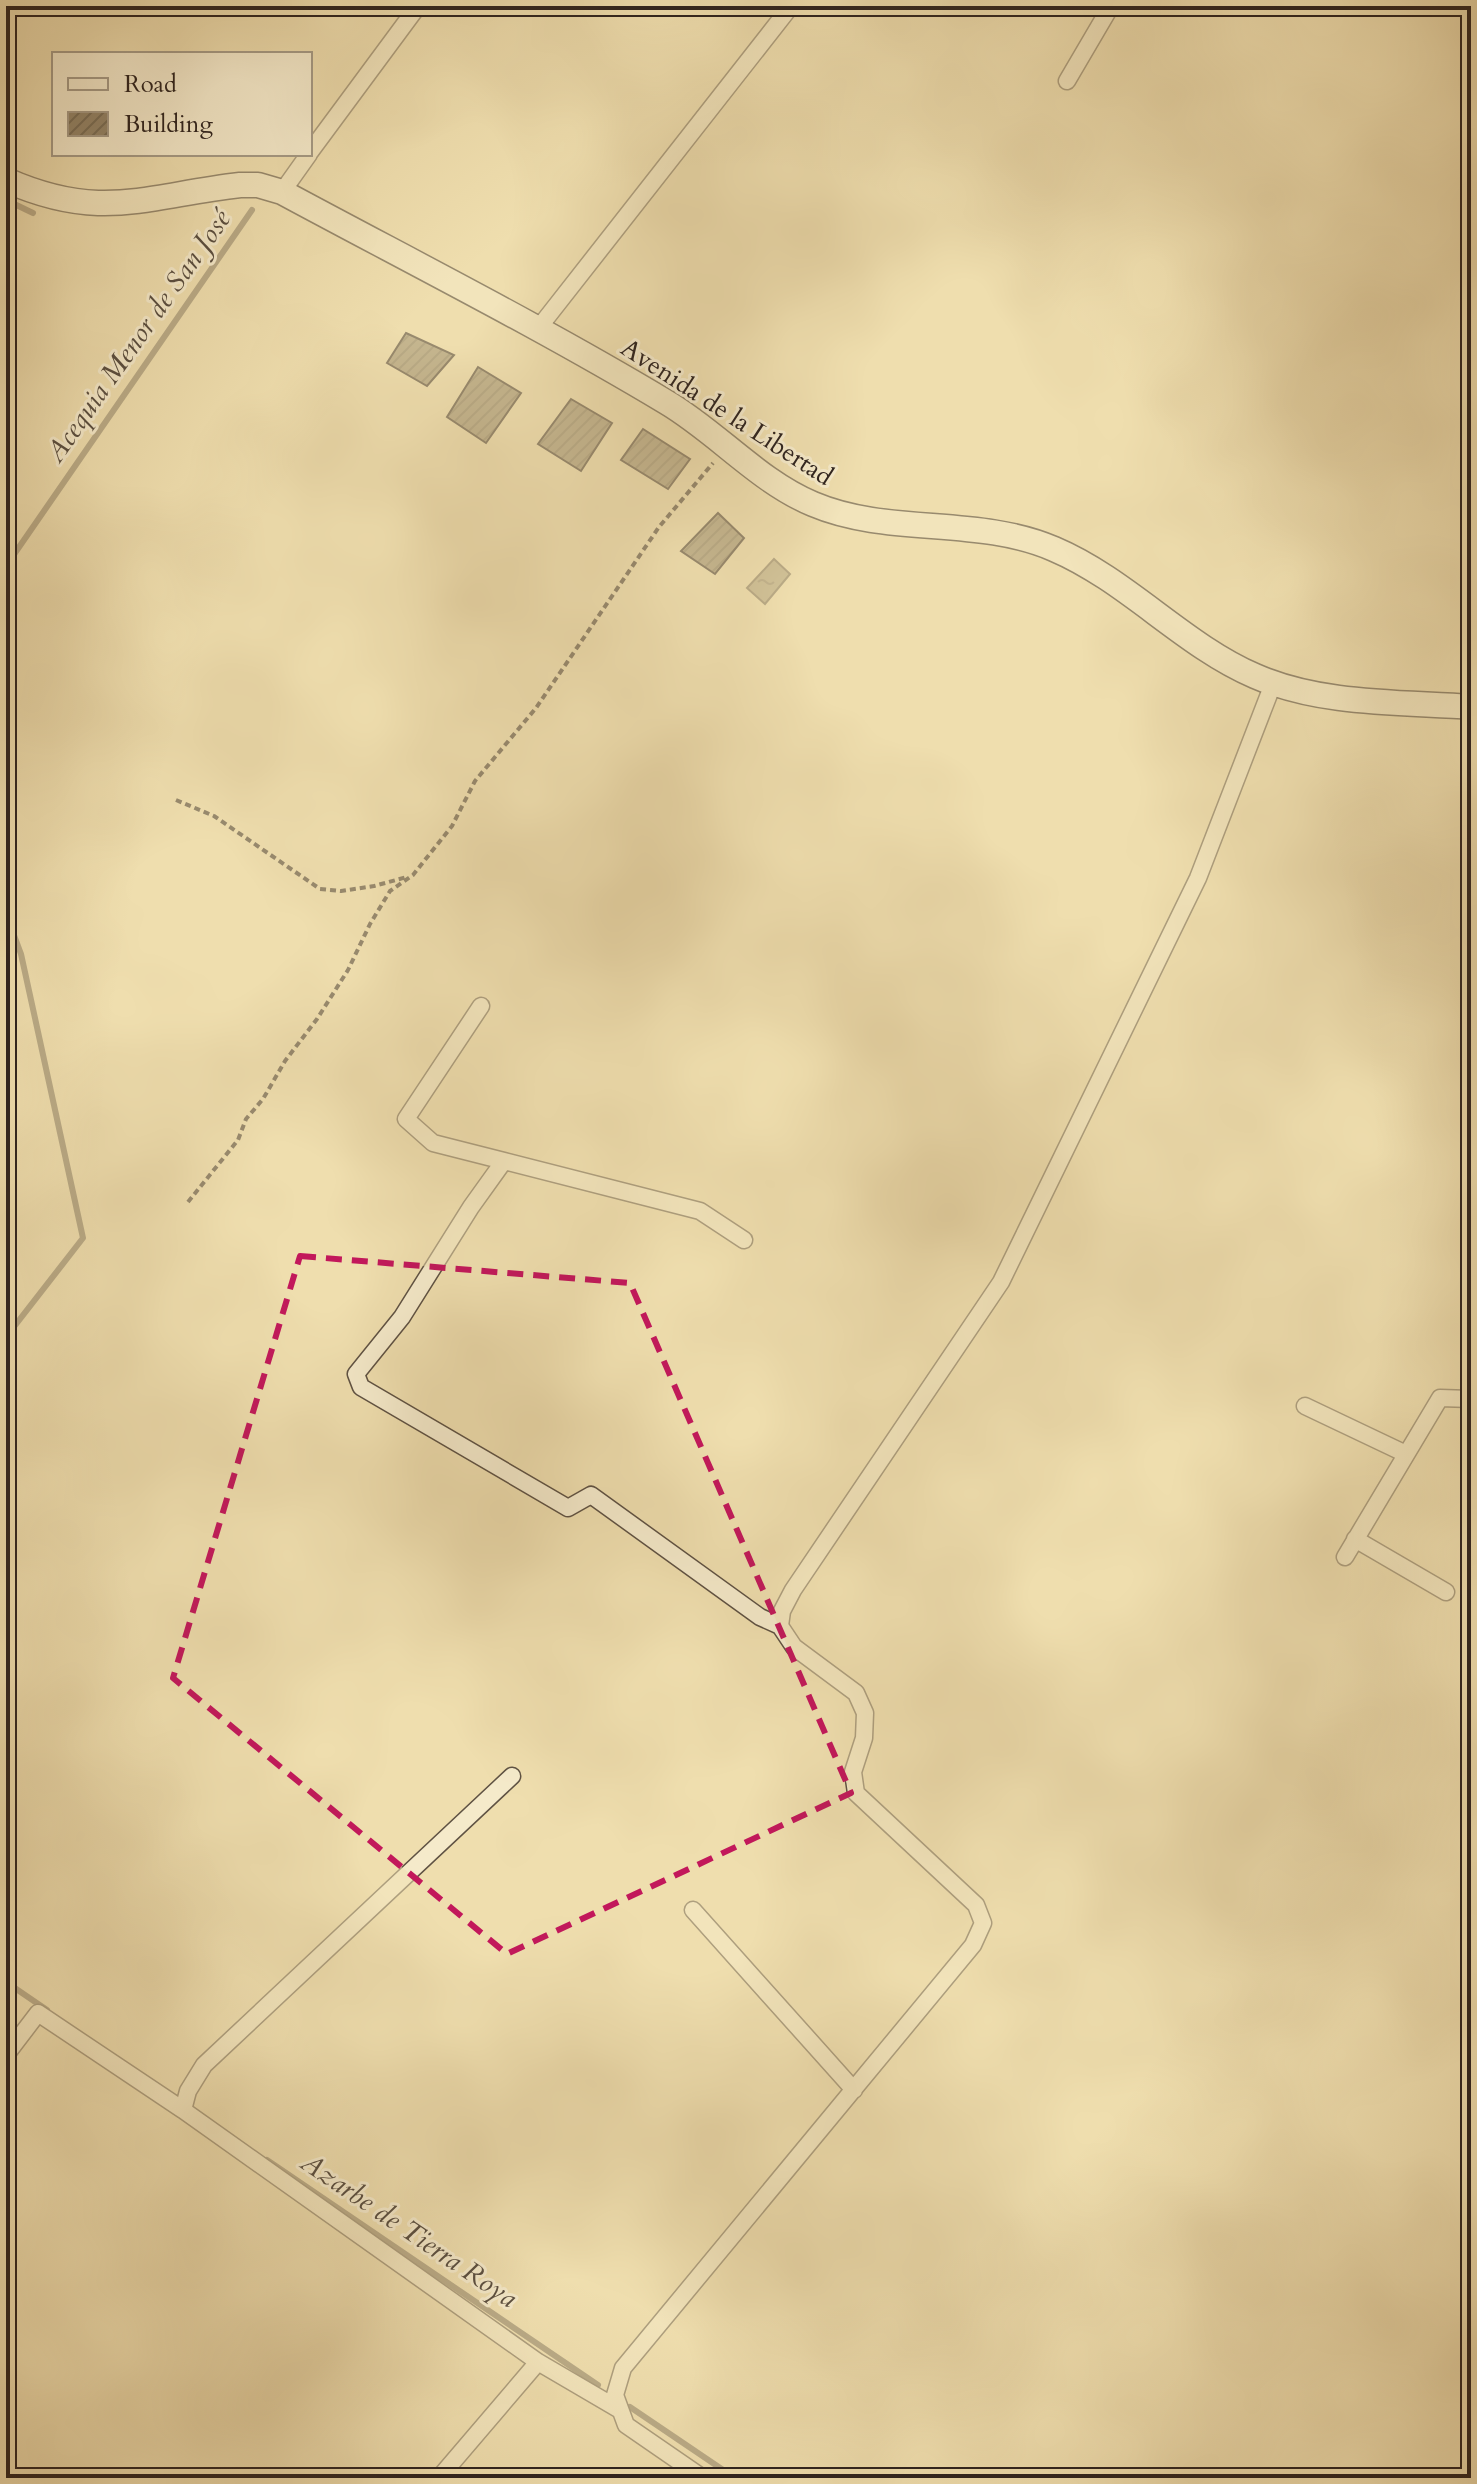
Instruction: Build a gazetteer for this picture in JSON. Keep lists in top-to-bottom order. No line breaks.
{"streets":{"main road":["Avenida de la Libertad"]},"water":["Acequia Menor de San José","Azarbe de Tierra Roya"],"legend":["Road","Building"]}
